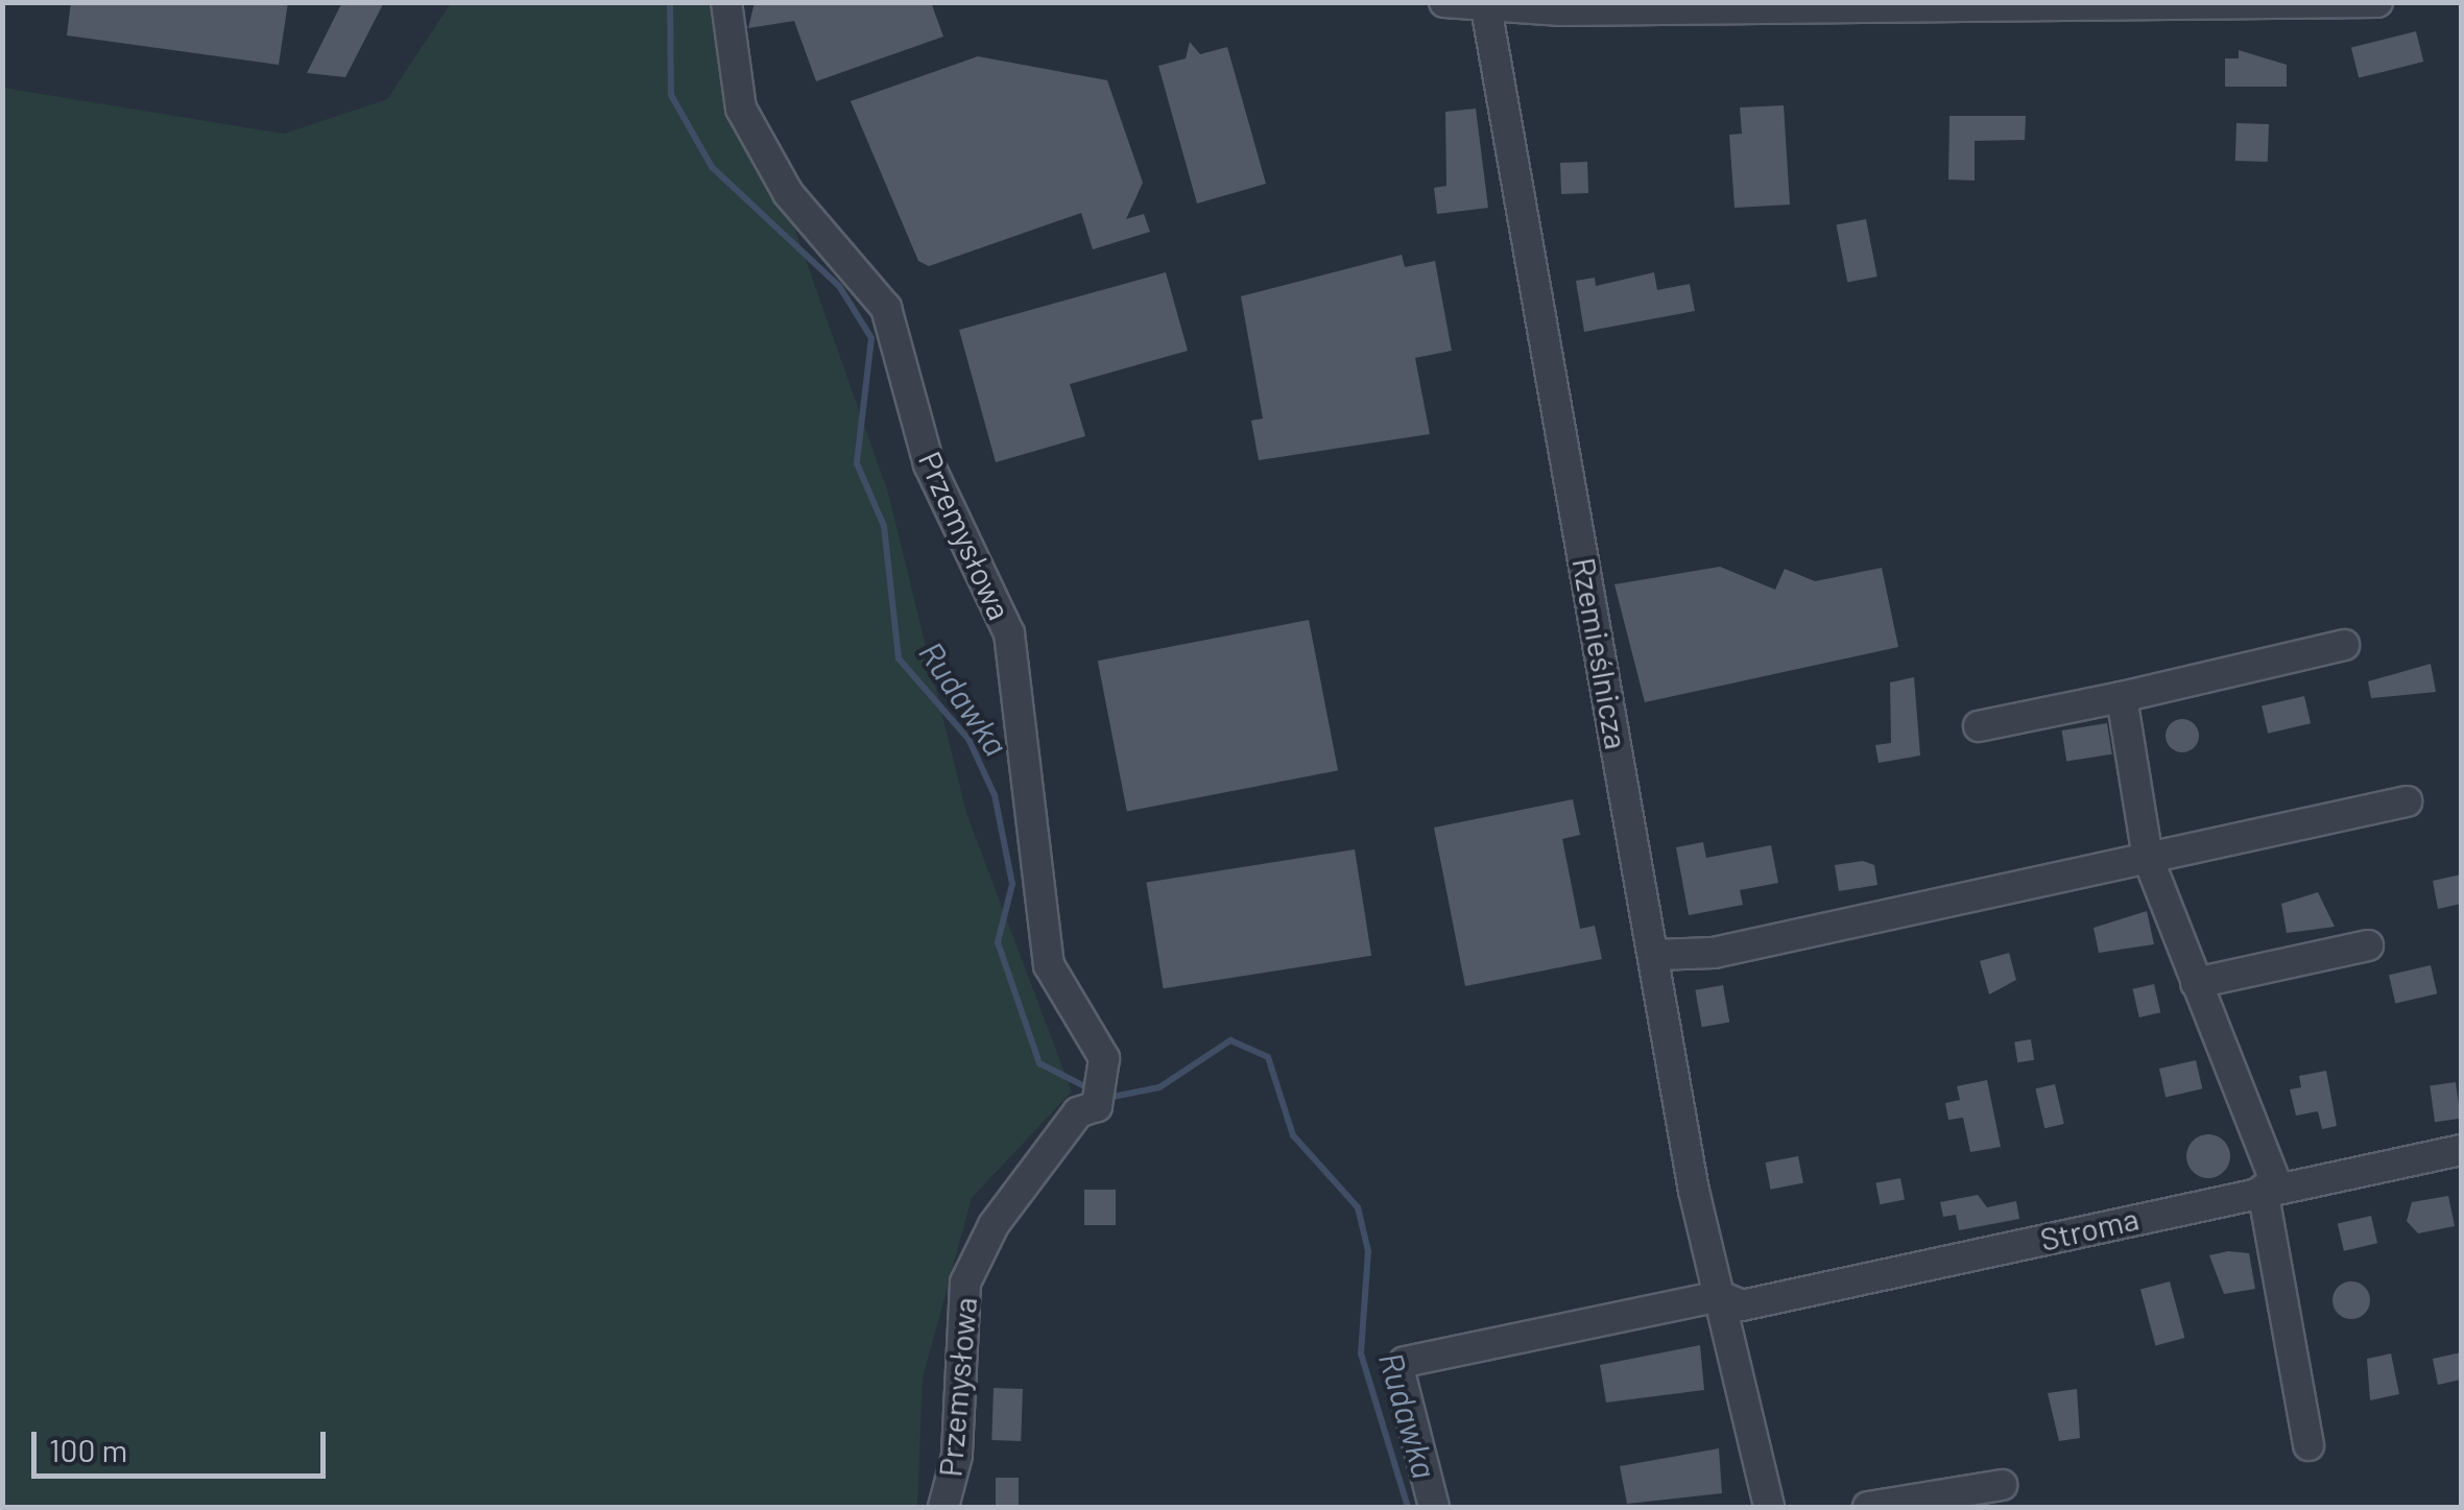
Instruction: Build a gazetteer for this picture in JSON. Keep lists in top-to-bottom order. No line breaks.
{"streets":{"street":["Przemysłowa","Rzemieślnicza","Stroma"]},"crossings":[["Rzemieślnicza","Stroma"]],"water":["Rudawka"],"scale_bar":"100 m"}
